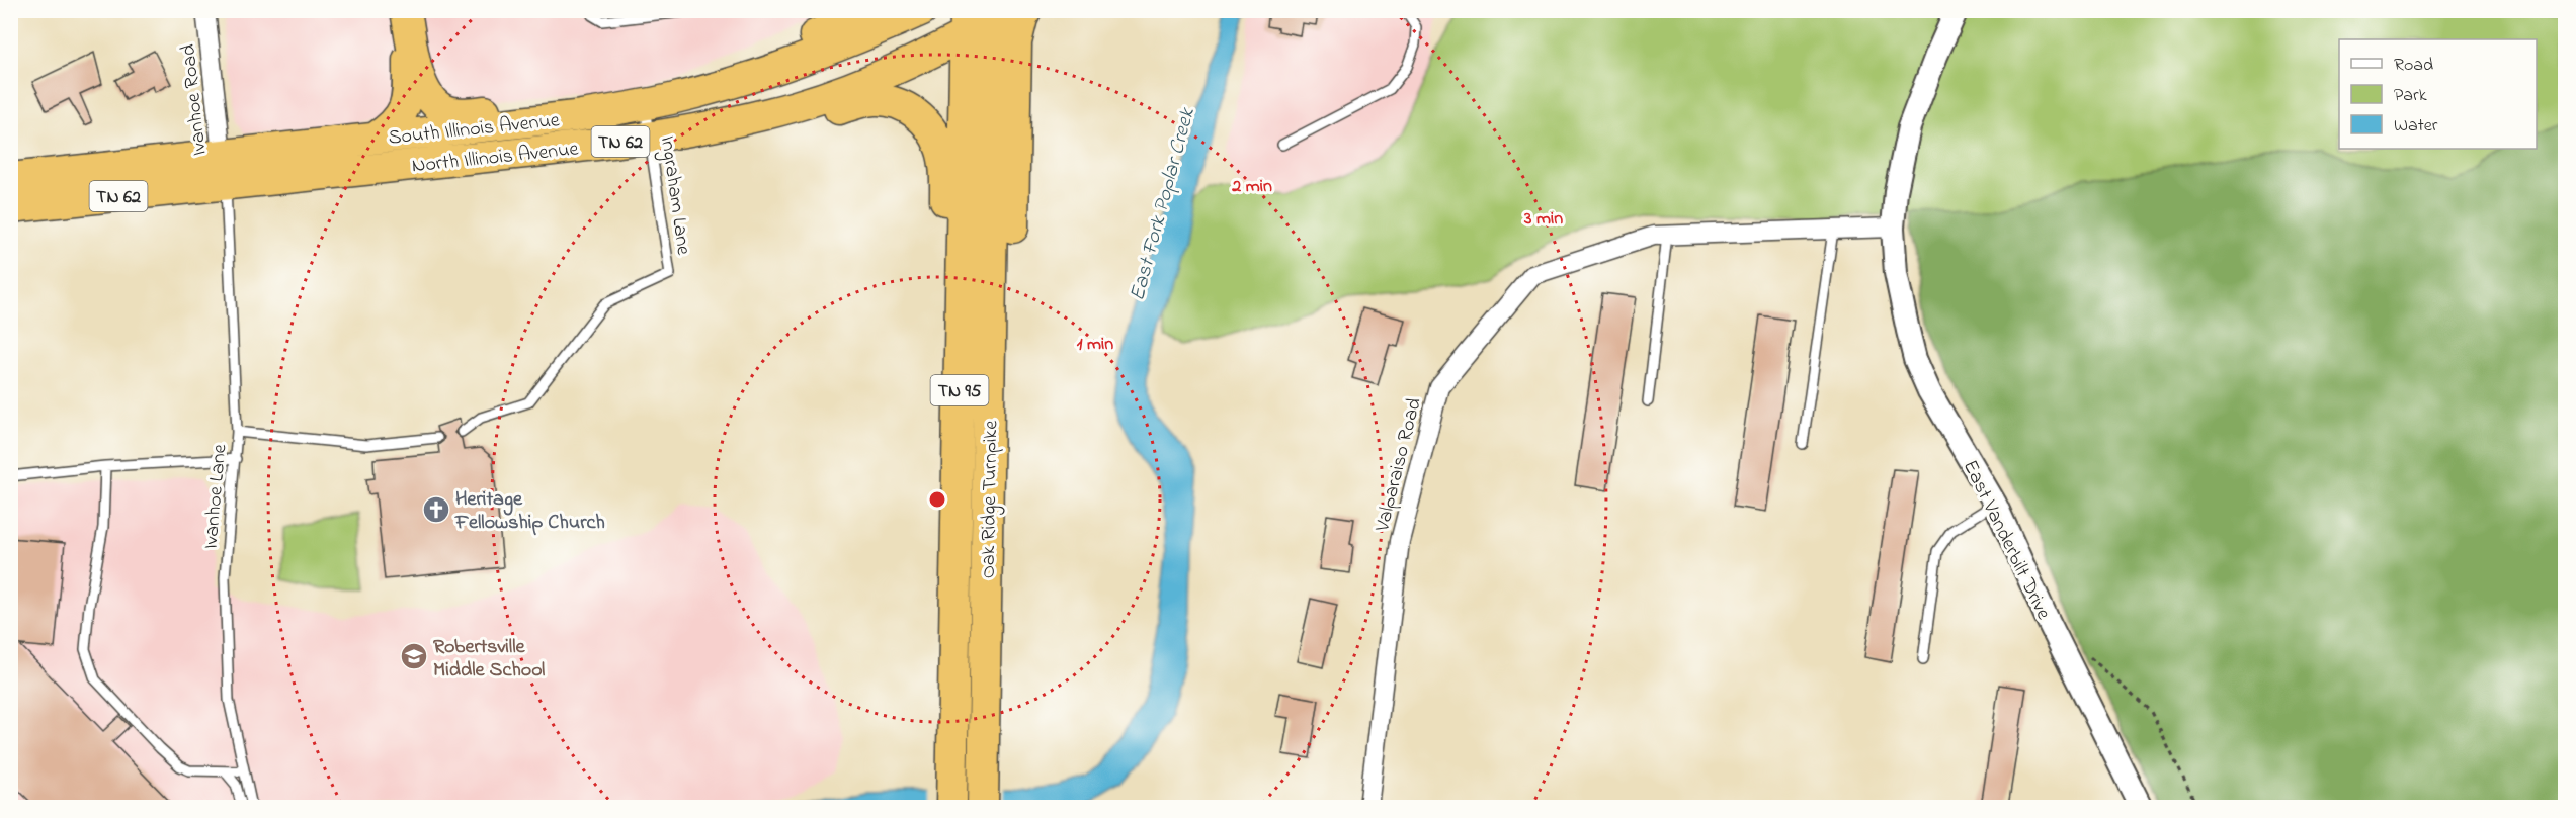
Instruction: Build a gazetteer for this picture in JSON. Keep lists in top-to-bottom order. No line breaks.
{"streets":{"highway":["South Illinois Avenue","TN 62","North Illinois Avenue","TN 95","Oak Ridge Turnpike"],"street":["Ivanhoe Road","Valparaiso Road","East Vanderbilt Drive"],"lane":["Ingraham Lane","Ivanhoe Lane"]},"crossings":[["Ivanhoe Road","South Illinois Avenue"],["Ivanhoe Road","North Illinois Avenue"],["Ivanhoe Road","Ivanhoe Lane"],["South Illinois Avenue","Ingraham Lane"],["North Illinois Avenue","Ingraham Lane"],["North Illinois Avenue","Ivanhoe Lane"],["North Illinois Avenue","Oak Ridge Turnpike"],["Valparaiso Road","East Vanderbilt Drive"]],"water":["East Fork Poplar Creek"],"places":{"church":["Heritage Fellowship Church"],"school or university":["Robertsville Middle School"]},"legend":["Road","Park","Water"],"rings":["2 min","3 min","1 min"]}
